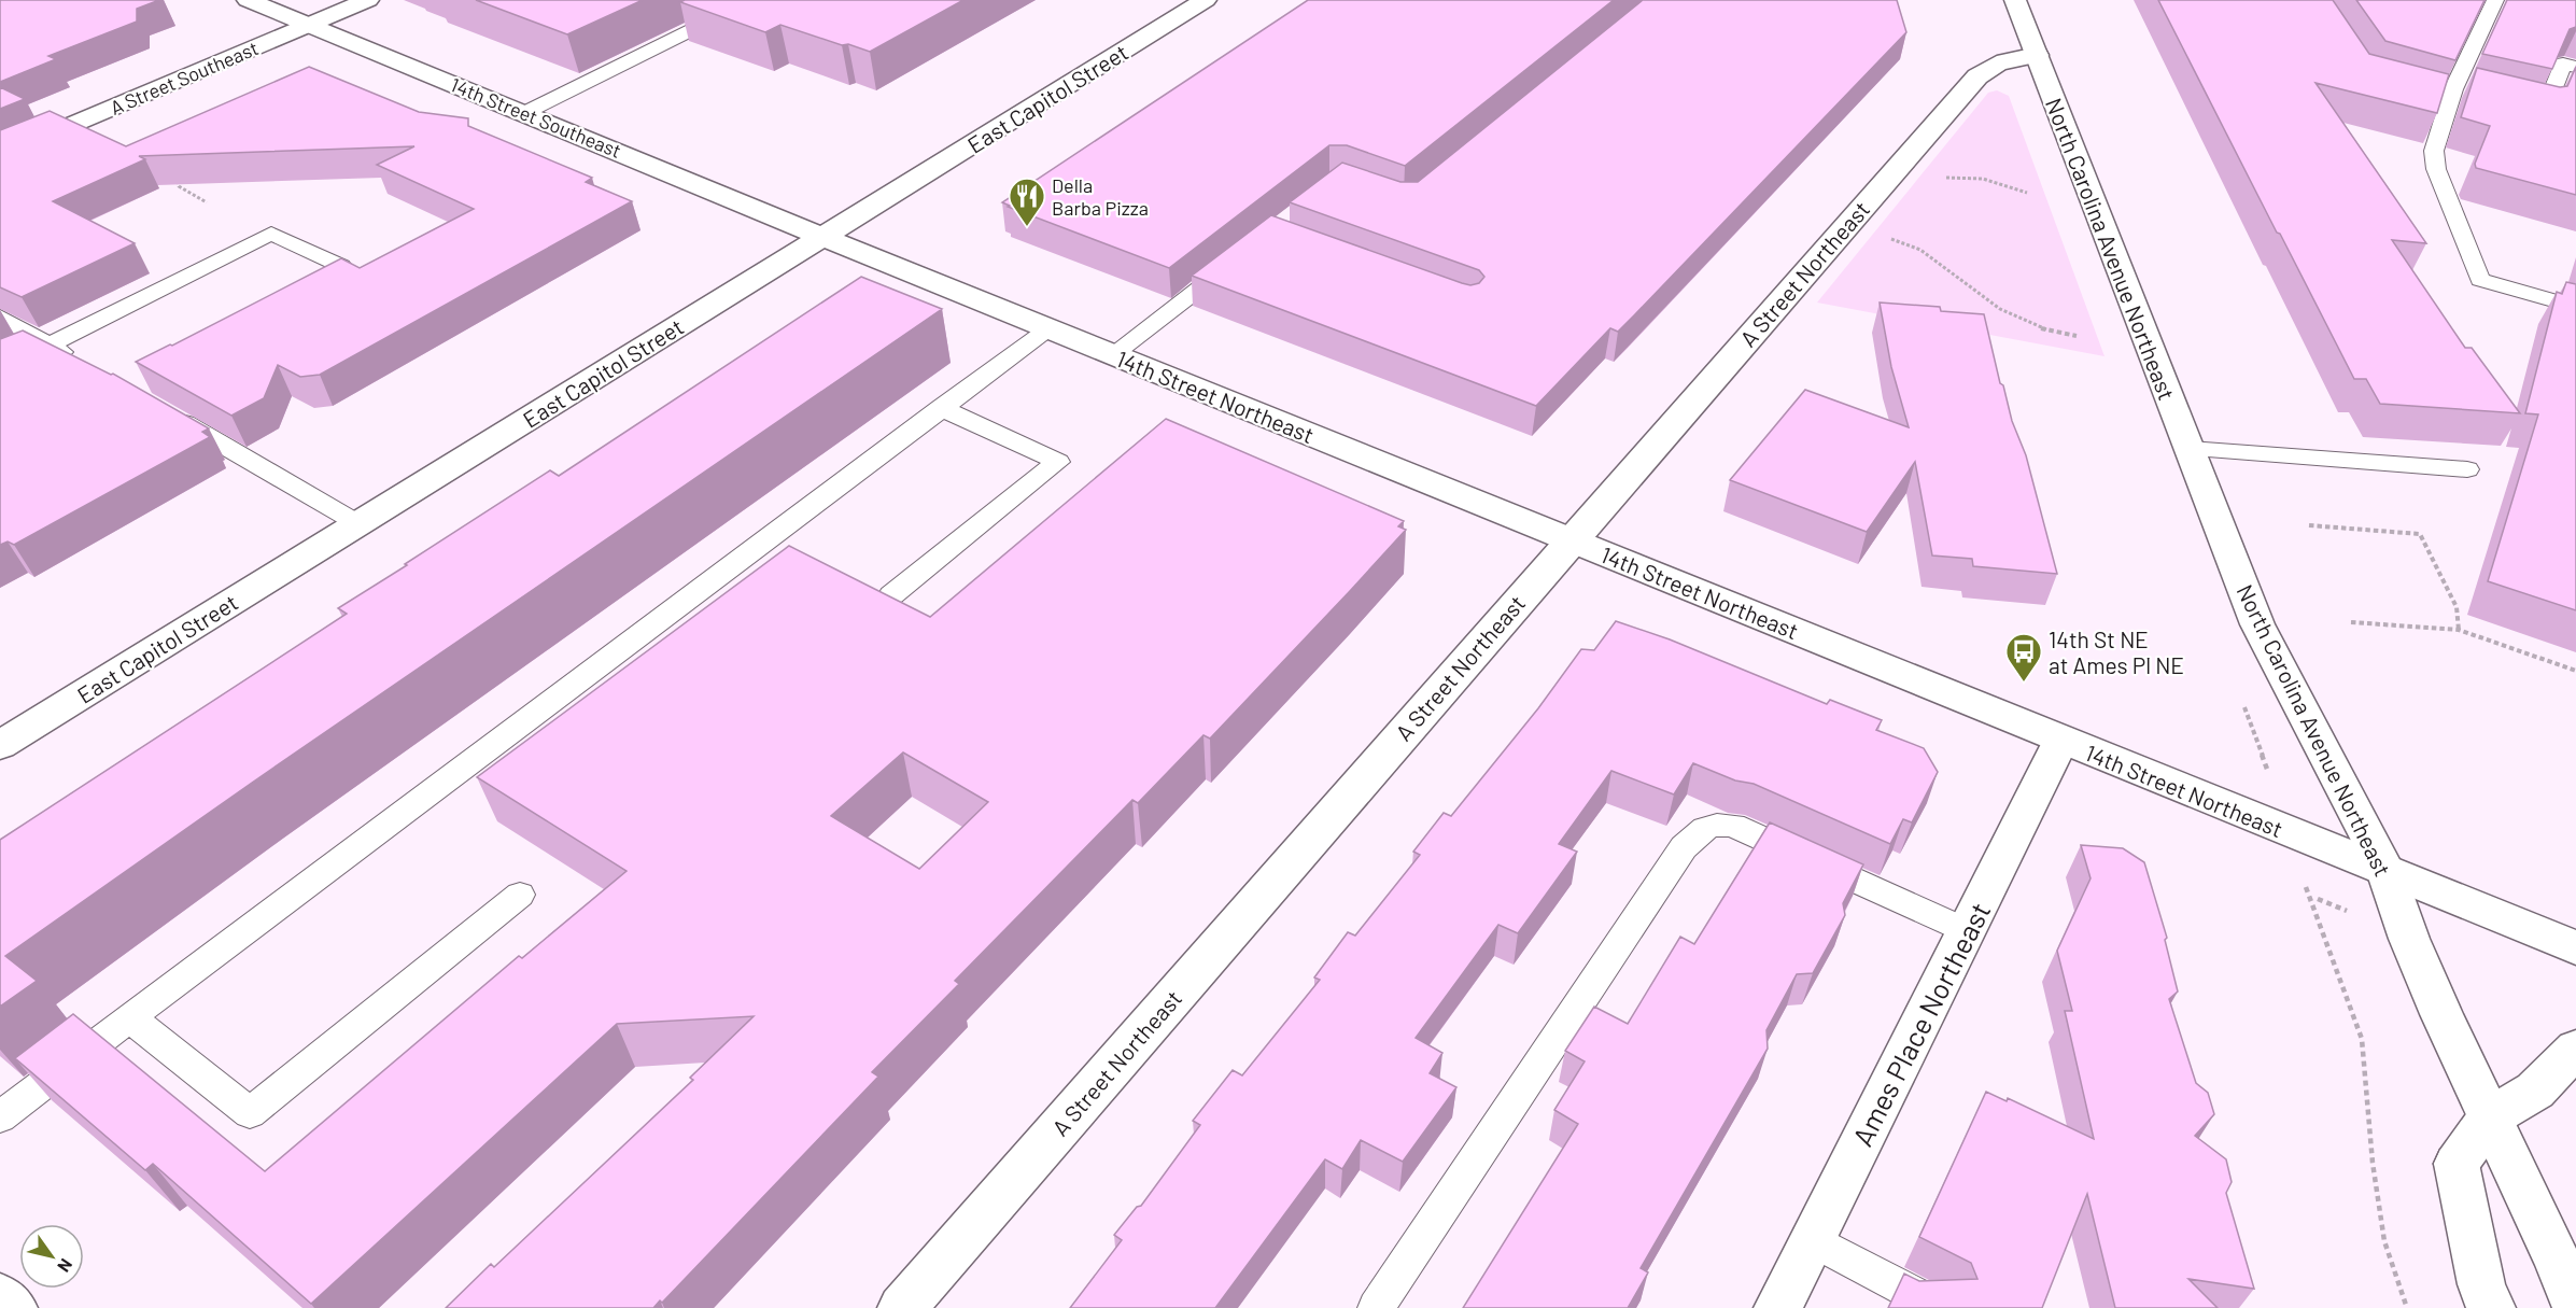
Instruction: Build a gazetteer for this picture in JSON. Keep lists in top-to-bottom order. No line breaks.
{"streets":{"street":["A Street Southeast","East Capitol Street","14th Street Southeast","North Carolina Avenue Northeast","A Street Northeast","14th Street Northeast","Ames Place Northeast"]},"crossings":[["A Street Southeast","14th Street Southeast"],["East Capitol Street","14th Street Southeast"],["East Capitol Street","14th Street Northeast"],["14th Street Southeast","14th Street Northeast"],["North Carolina Avenue Northeast","A Street Northeast"],["North Carolina Avenue Northeast","14th Street Northeast"],["A Street Northeast","14th Street Northeast"],["14th Street Northeast","Ames Place Northeast"]],"places":{"restaurant":["Della Barba Pizza"],"bus stop":["14th St NE at Ames Pl NE"]},"north":"bottom right"}
